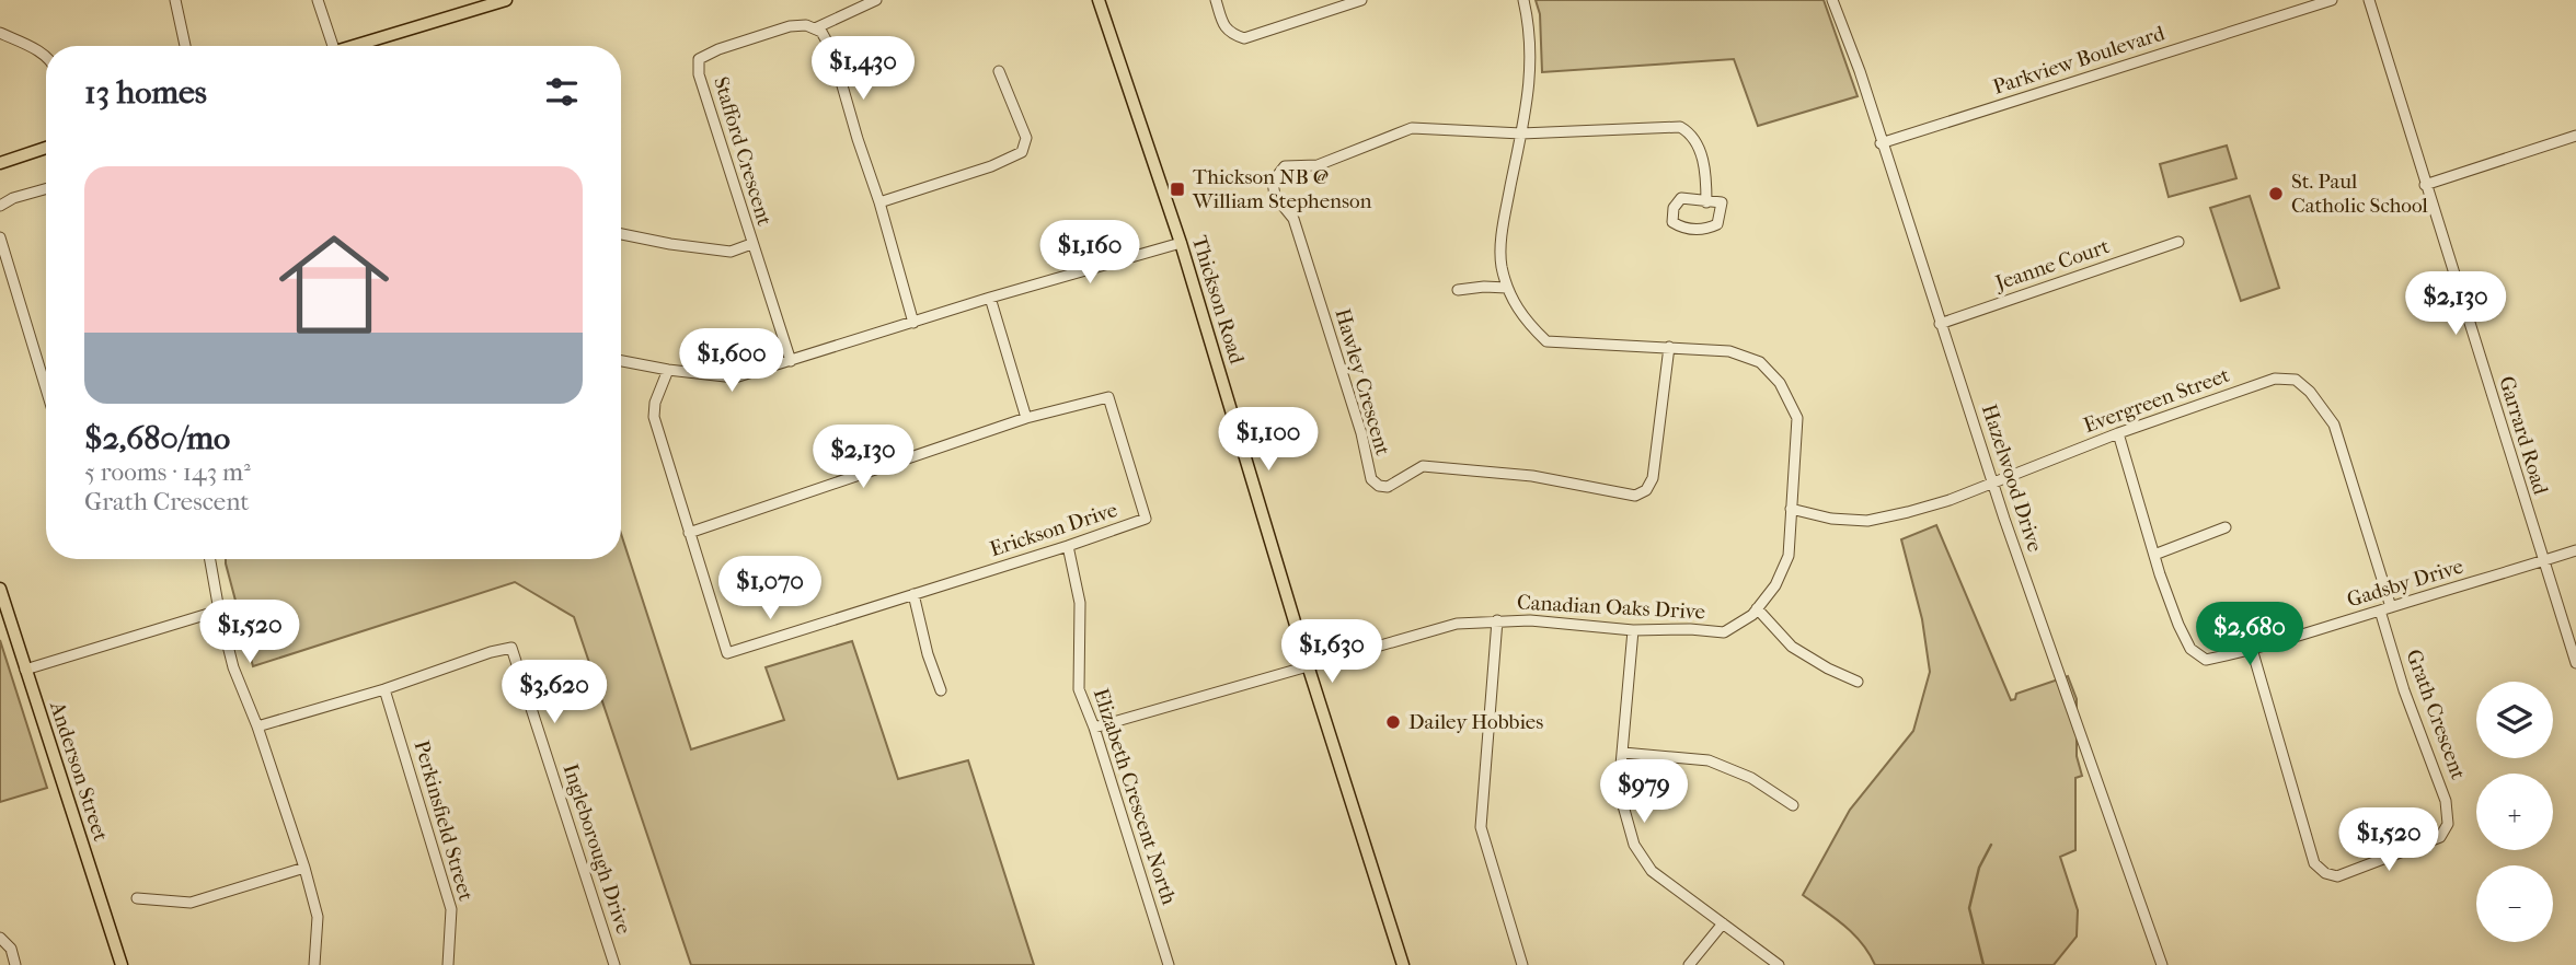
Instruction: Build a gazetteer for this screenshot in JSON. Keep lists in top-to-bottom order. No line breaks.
{"streets":{"main road":["Thickson Road","Anderson Street"],"street":["Parkview Boulevard","Stafford Crescent","Jeanne Court","Hawley Crescent","Evergreen Street","Garrard Road","Hazelwood Drive","Erickson Drive","Gadsby Drive","Canadian Oaks Drive","Grath Crescent","Elizabeth Crescent North","Perkinsfield Street","Ingleborough Drive"]},"crossings":[["Parkview Boulevard","Hazelwood Drive"],["Jeanne Court","Hazelwood Drive"],["Thickson Road","Canadian Oaks Drive"],["Hawley Crescent","Canadian Oaks Drive"],["Evergreen Street","Hazelwood Drive"],["Evergreen Street","Gadsby Drive"],["Evergreen Street","Canadian Oaks Drive"],["Garrard Road","Gadsby Drive"],["Erickson Drive","Elizabeth Crescent North"],["Gadsby Drive","Grath Crescent"],["Canadian Oaks Drive","Elizabeth Crescent North"],["Perkinsfield Street","Ingleborough Drive"]],"places":{"transit":["Thickson NB @ William Stephenson"],"other":["St. Paul Catholic School","Dailey Hobbies"]},"page":{"price":["$1,430","$1,160","$2,130","$1,600","$1,100","$2,130","$1,070","$1,520","$2,680","$1,630","$3,620","$979","$1,520"],"heading":"13 homes","list":[{"name":"$2,680/mo","note":"5 rooms · 143 m² · Grath Crescent"}],"map_buttons":["+","−"]}}
